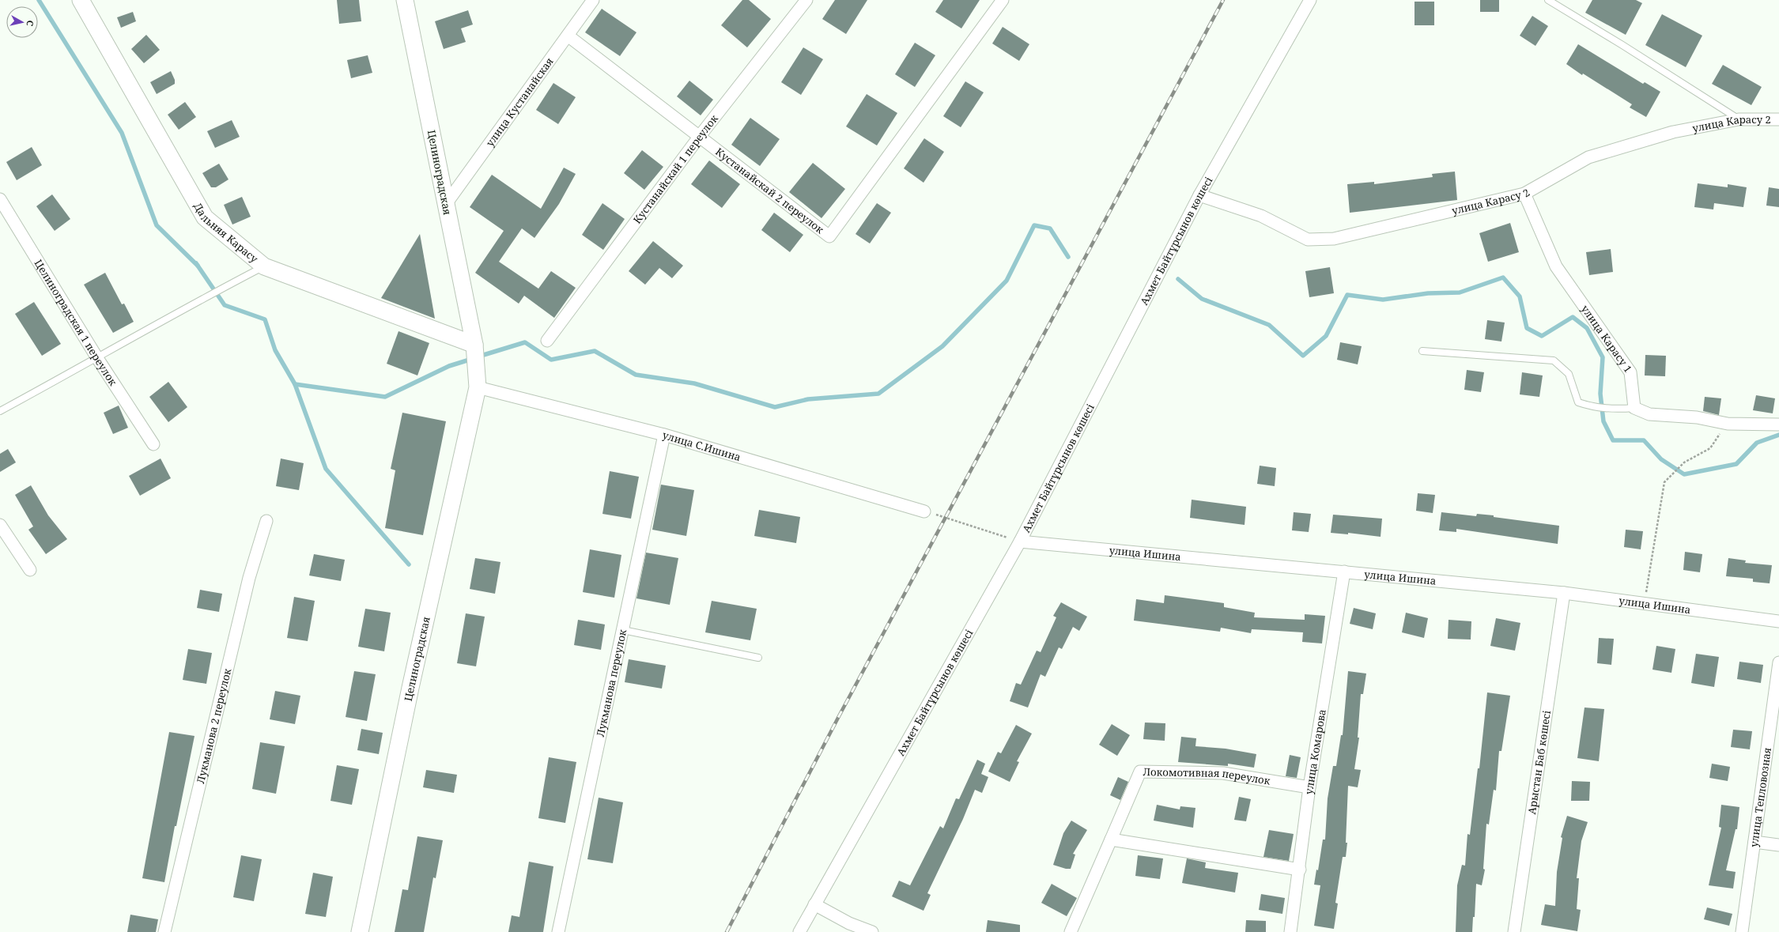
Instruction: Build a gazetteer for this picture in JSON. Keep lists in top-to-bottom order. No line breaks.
{"streets":{"street":["улица Кустанайская","улица Карасу 2","Кустанайскай 1 переулок","Целиноградская","Кустанайскай 2 переулок","Дальняя Карасу","Ахмет Байтұрсынов көшесі","Целиноградская 1 переулок","улица Карасу 1","улица С.Ишина","улица Ишина","Лукманова переулок","Лукманова 2 переулок","улица Комарова","Арыстан Баб көшесі","Локомотивная переулок","улица Тепловозная"]},"crossings":[["улица Кустанайская","Целиноградская"],["улица Кустанайская","Кустанайскай 2 переулок"],["улица Карасу 2","Ахмет Байтұрсынов көшесі"],["улица Карасу 2","улица Карасу 1"],["Кустанайскай 1 переулок","Кустанайскай 2 переулок"],["Целиноградская","Дальняя Карасу"],["Целиноградская","улица С.Ишина"],["Ахмет Байтұрсынов көшесі","улица Ишина"],["улица С.Ишина","Лукманова переулок"],["улица Ишина","улица Комарова"],["улица Ишина","Арыстан Баб көшесі"],["улица Комарова","Локомотивная переулок"]],"north":"right"}
